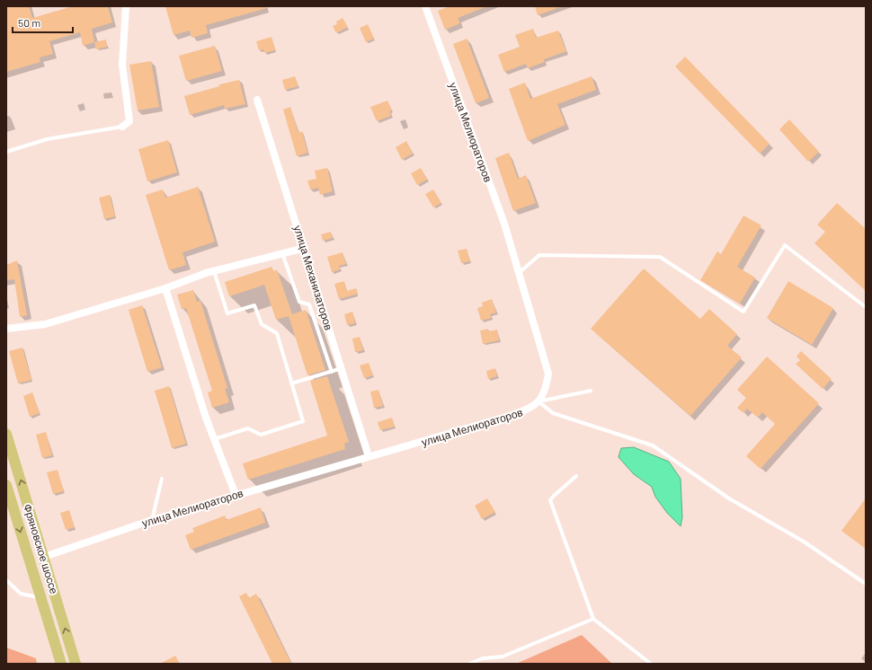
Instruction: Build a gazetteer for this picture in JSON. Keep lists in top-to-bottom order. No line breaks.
{"streets":{"main road":["Фряновское шоссе"],"street":["улица Мелиораторов","улица Механизаторов"]},"crossings":[["улица Мелиораторов","улица Механизаторов"],["улица Мелиораторов","Фряновское шоссе"]],"scale_bar":"50 m"}
